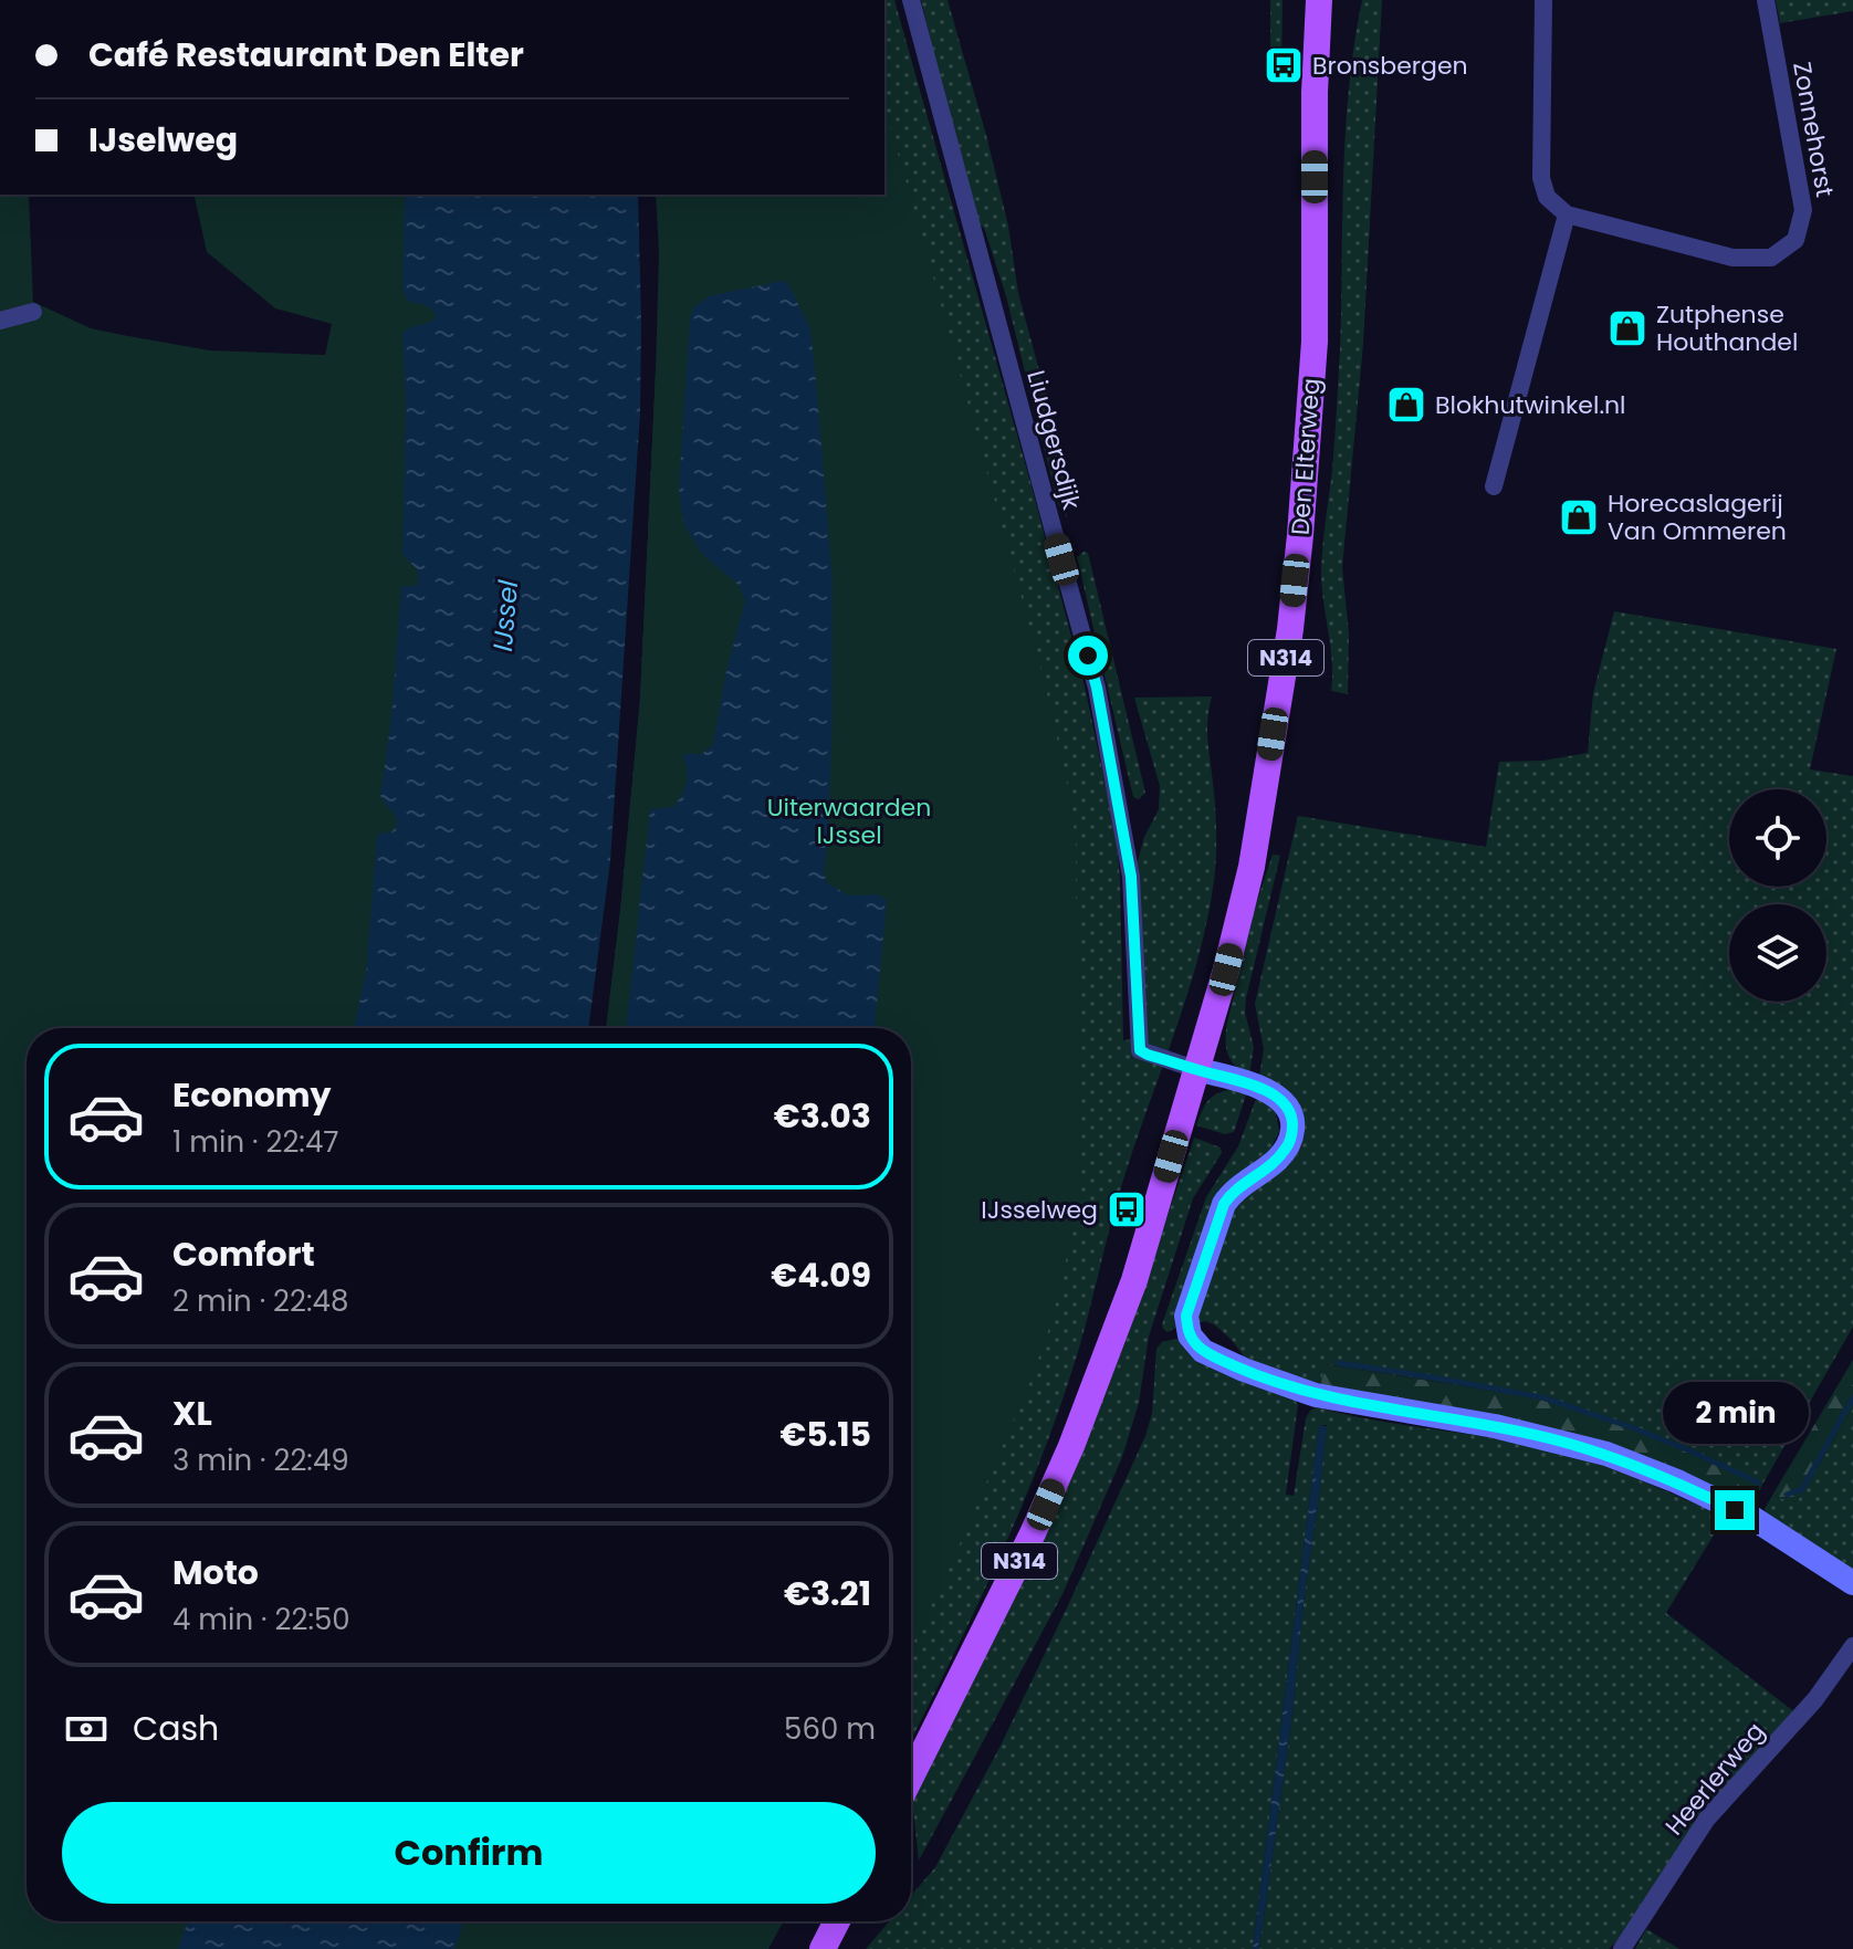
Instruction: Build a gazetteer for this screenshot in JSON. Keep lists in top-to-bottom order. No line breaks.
{"streets":{"main road":["Den Elterweg","N314"],"street":["Zonnehorst","Liudgersdijk","Heerlerweg"]},"crossings":[["Liudgersdijk","Den Elterweg"]],"water":["IJssel"],"parks":["Uiterwaarden IJssel"],"places":{"bus stop":["Bronsbergen","IJsselweg"],"shop":["Zutphense Houthandel","Blokhutwinkel.nl","Horecaslagerij Van Ommeren"]},"page":{"banner":["Café Restaurant Den Elter","IJselweg"],"list":[{"name":"Economy","note":"1 min · 22:47","value":"€3.03"},{"name":"Comfort","note":"2 min · 22:48","value":"€4.09"},{"name":"XL","note":"3 min · 22:49","value":"€5.15"},{"name":"Moto","note":"4 min · 22:50","value":"€3.21"}],"bubble":"2 min","pay":["Cash","560 m"],"buttons":"Confirm"}}
